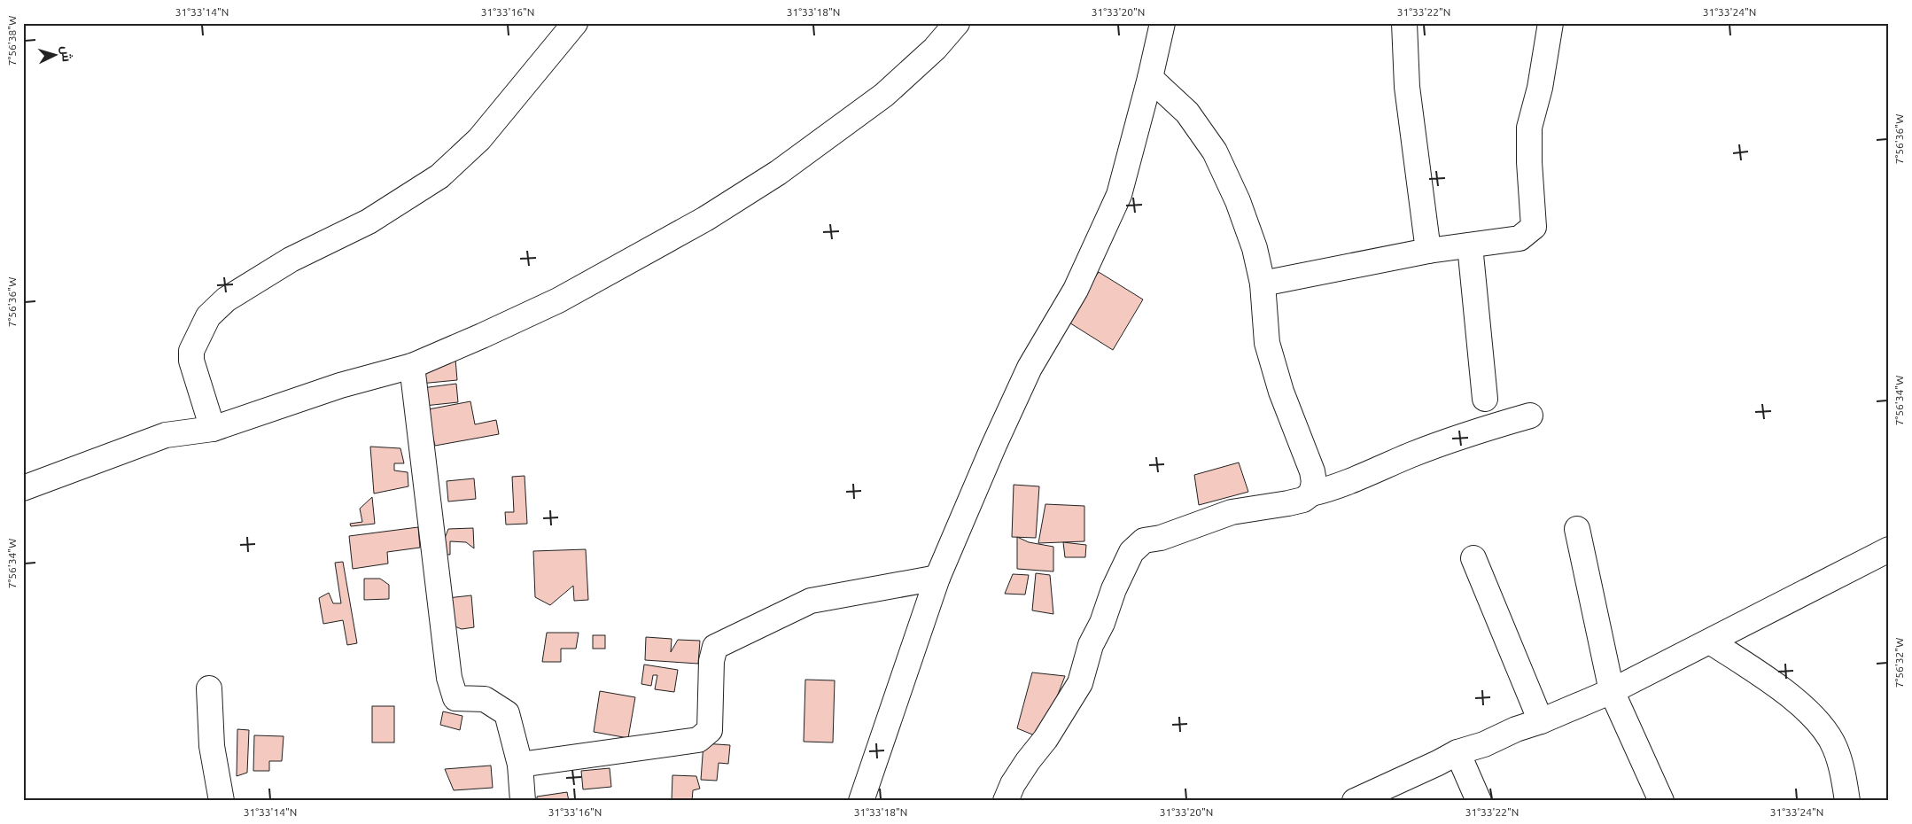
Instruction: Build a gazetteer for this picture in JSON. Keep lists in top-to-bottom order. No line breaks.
{"north":"right","coordinates":["31°33'14\"N","31°33'16\"N","31°33'18\"N","31°33'20\"N","31°33'22\"N","31°33'24\"N","7°56'38\"W","7°56'36\"W","7°56'34\"W","7°56'32\"W"]}
